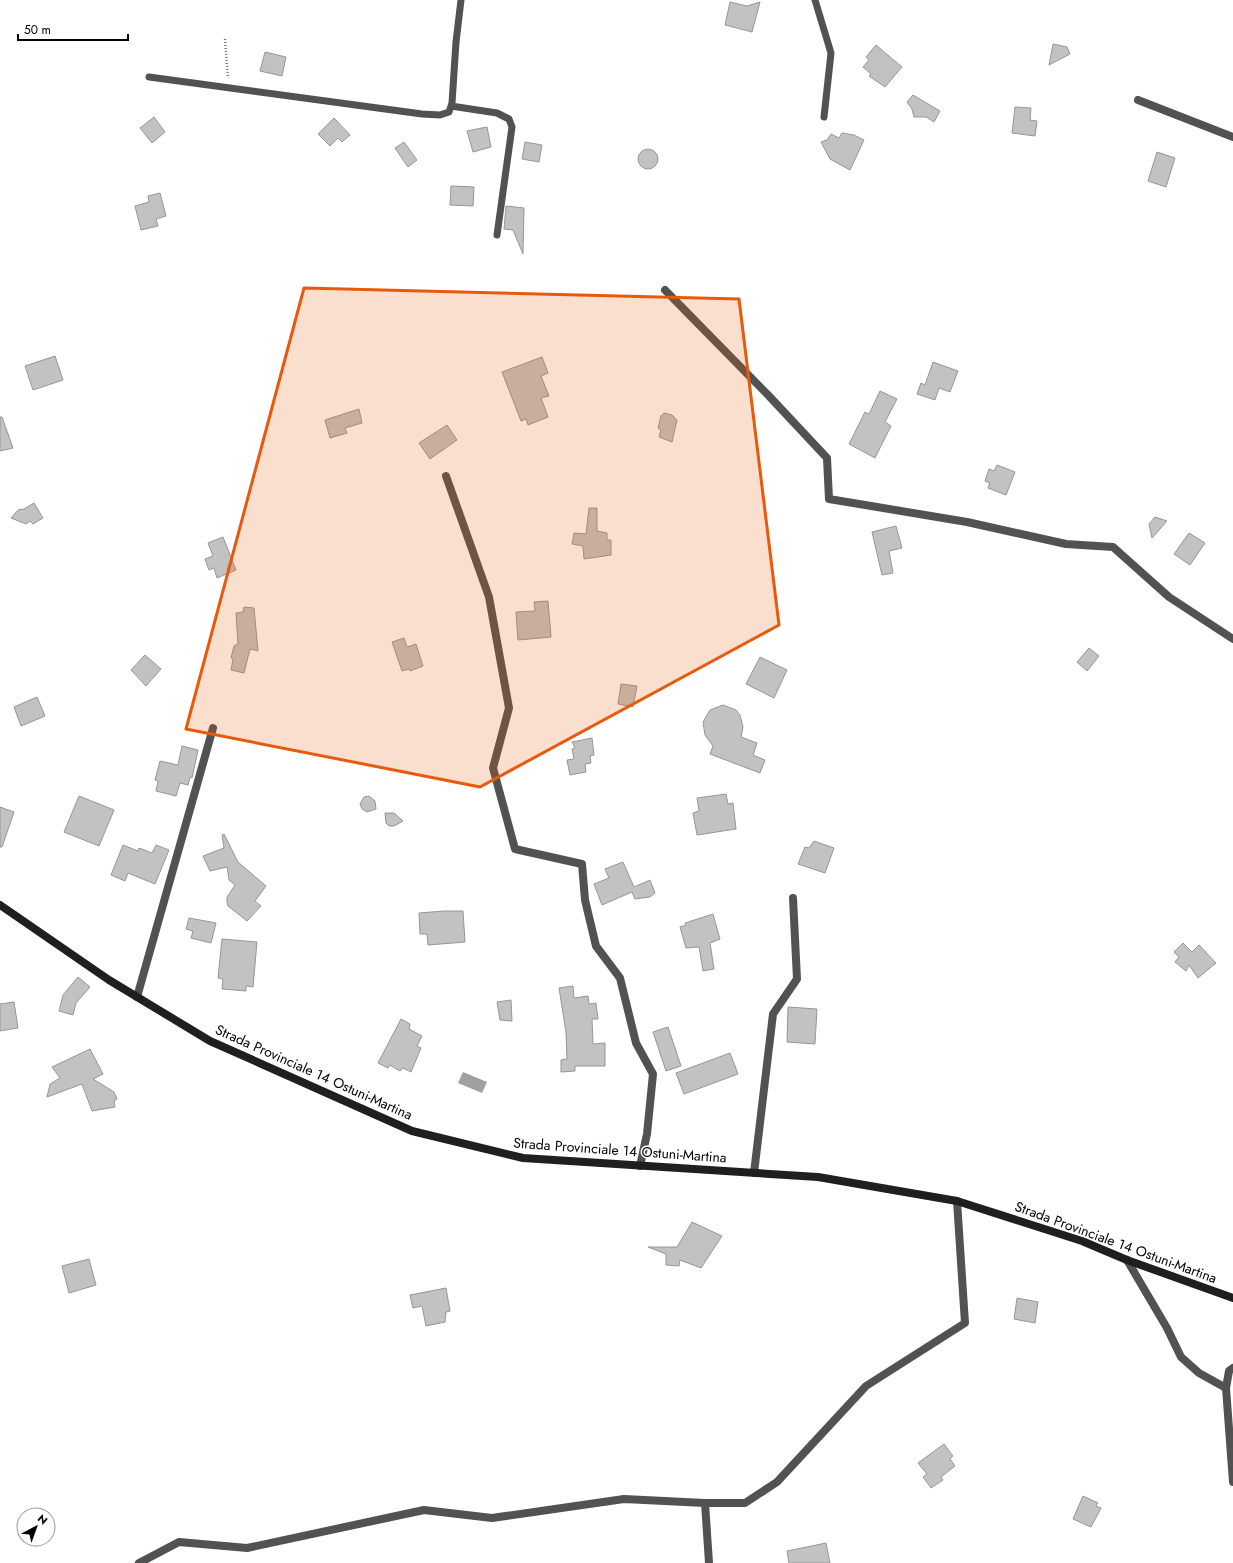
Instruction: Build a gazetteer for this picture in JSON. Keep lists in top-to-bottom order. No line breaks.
{"streets":{"main road":["Strada Provinciale 14 Ostuni-Martina"]},"scale_bar":"50 m","north":"top right"}
